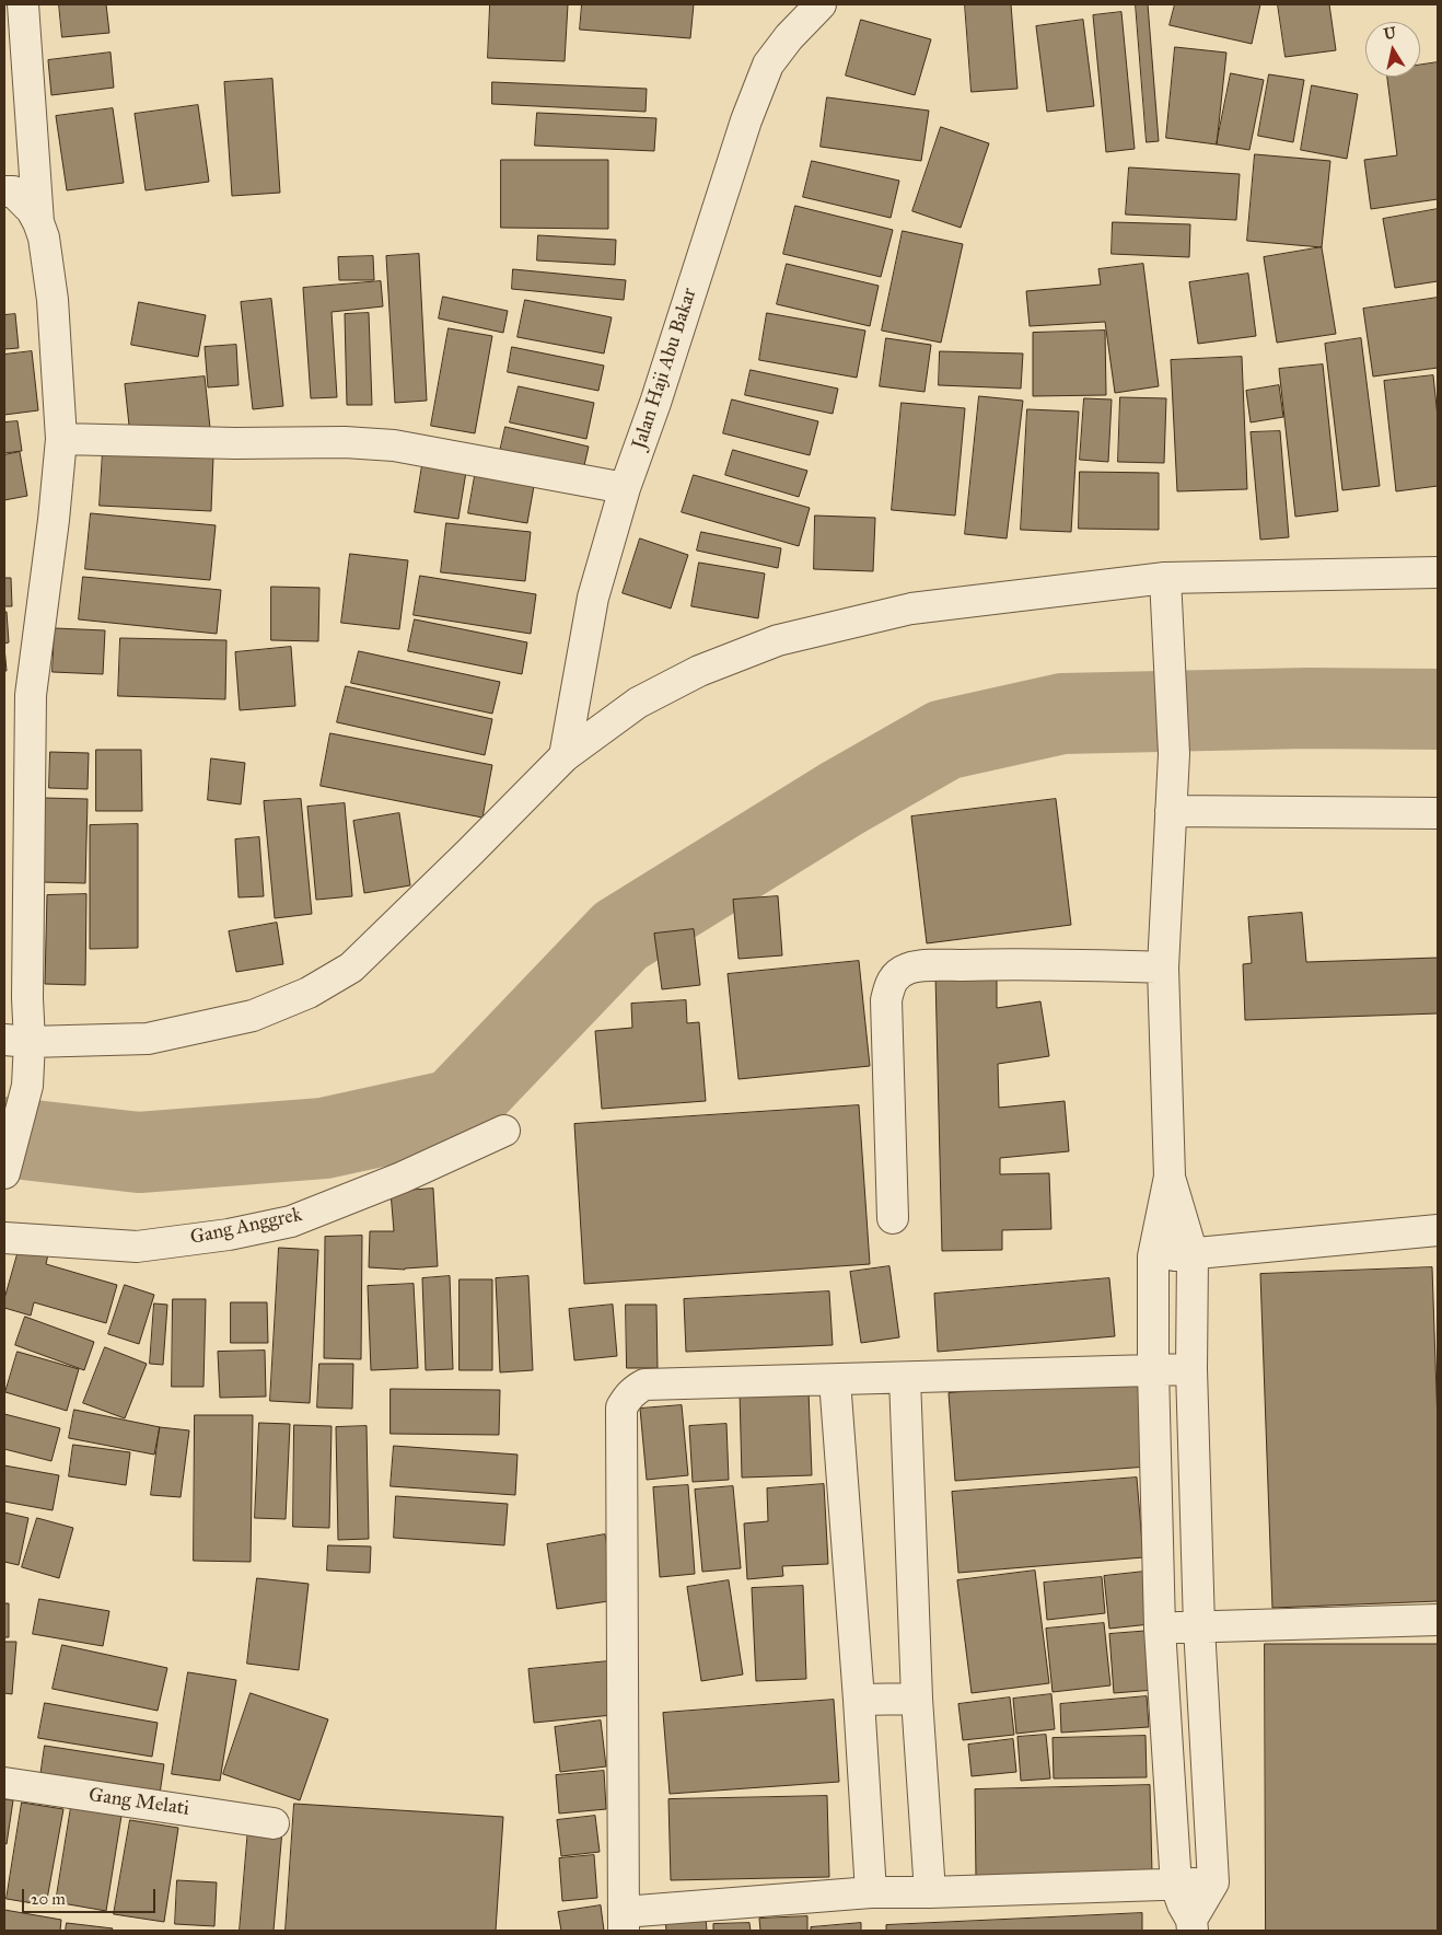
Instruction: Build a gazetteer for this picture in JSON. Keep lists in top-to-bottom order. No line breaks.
{"streets":{"street":["Jalan Haji Abu Bakar","Gang Anggrek","Gang Melati"]},"scale_bar":"20 m","north":"top"}
